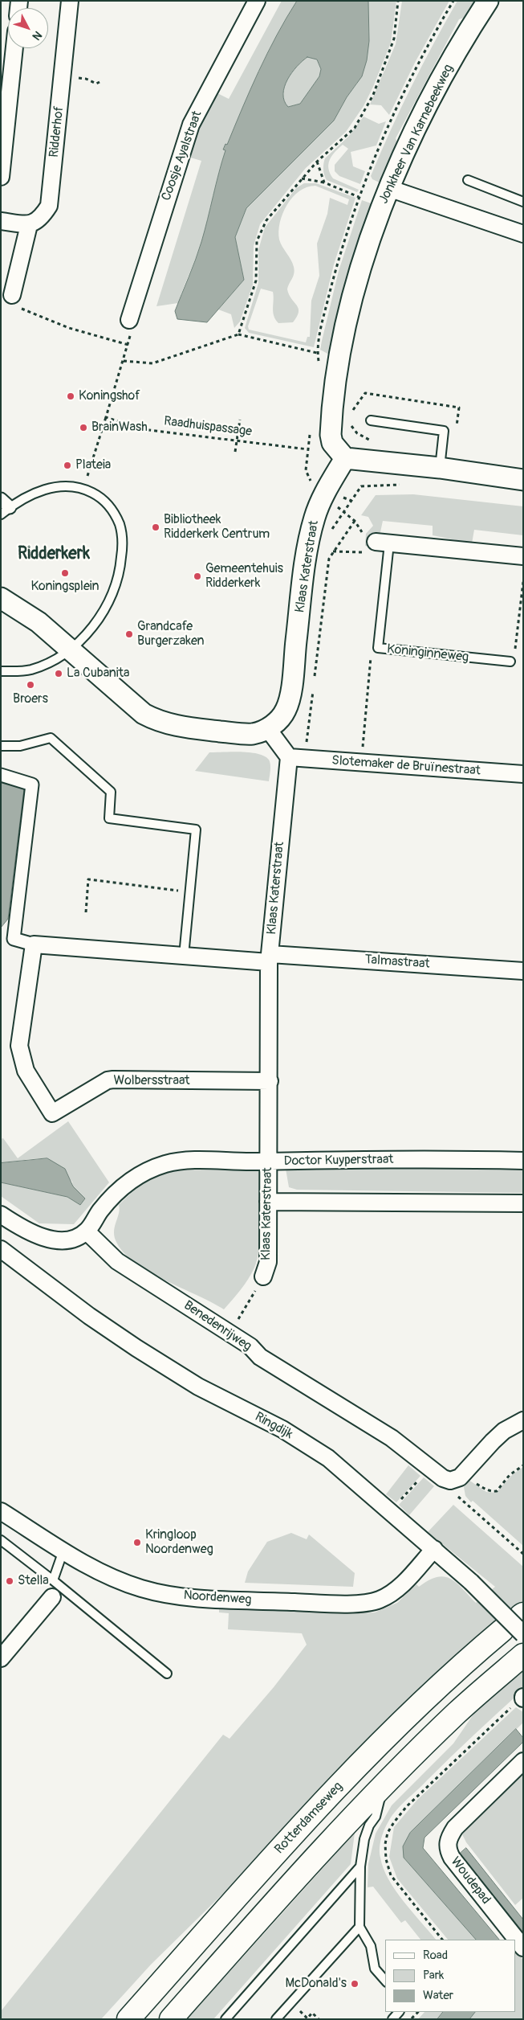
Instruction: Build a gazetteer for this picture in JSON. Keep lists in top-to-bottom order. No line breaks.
{"streets":{"main road":["Rotterdamseweg"],"street":["Ridderhof","Jonkheer Van Karnebeekweg","Coosje Ayalstraat","Klaas Katerstraat","Slotemaker de Bruïnestraat","Talmastraat","Wolbersstraat","Doctor Kuyperstraat","Benedenrijweg","Ringdijk","Noordenweg","Woudepad"],"lane":["Koninginneweg"],"path":["Raadhuispassage"]},"crossings":[["Jonkheer Van Karnebeekweg","Klaas Katerstraat"],["Klaas Katerstraat","Slotemaker de Bruïnestraat"],["Klaas Katerstraat","Talmastraat"],["Klaas Katerstraat","Wolbersstraat"],["Klaas Katerstraat","Doctor Kuyperstraat"],["Klaas Katerstraat","Benedenrijweg"],["Doctor Kuyperstraat","Benedenrijweg"],["Ringdijk","Noordenweg"],["Ringdijk","Rotterdamseweg"]],"districts":["Ridderkerk"],"places":["Koningshof","BrainWash","Plateia","Bibliotheek Ridderkerk Centrum","Koningsplein","Gemeentehuis Ridderkerk","Grandcafe Burgerzaken","La Cubanita","Broers","Kringloop Noordenweg","Stella","McDonald's"],"legend":["Road","Park","Water"],"north":"bottom right"}
